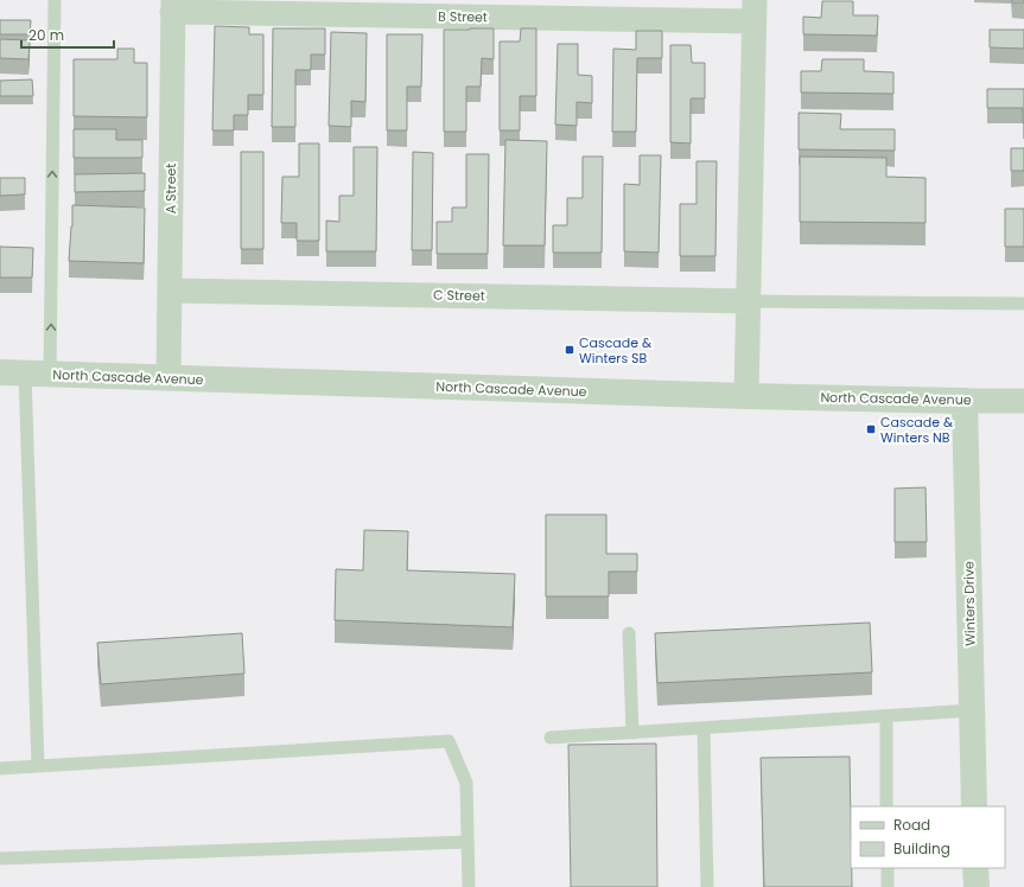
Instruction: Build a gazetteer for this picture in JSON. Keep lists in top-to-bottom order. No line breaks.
{"streets":{"street":["B Street","A Street","C Street","North Cascade Avenue","Winters Drive"]},"crossings":[["B Street","A Street"],["A Street","C Street"],["A Street","North Cascade Avenue"],["North Cascade Avenue","Winters Drive"]],"places":{"transit":["Cascade & Winters SB","Cascade & Winters NB"]},"legend":["Road","Building"],"scale_bar":"20 m"}
